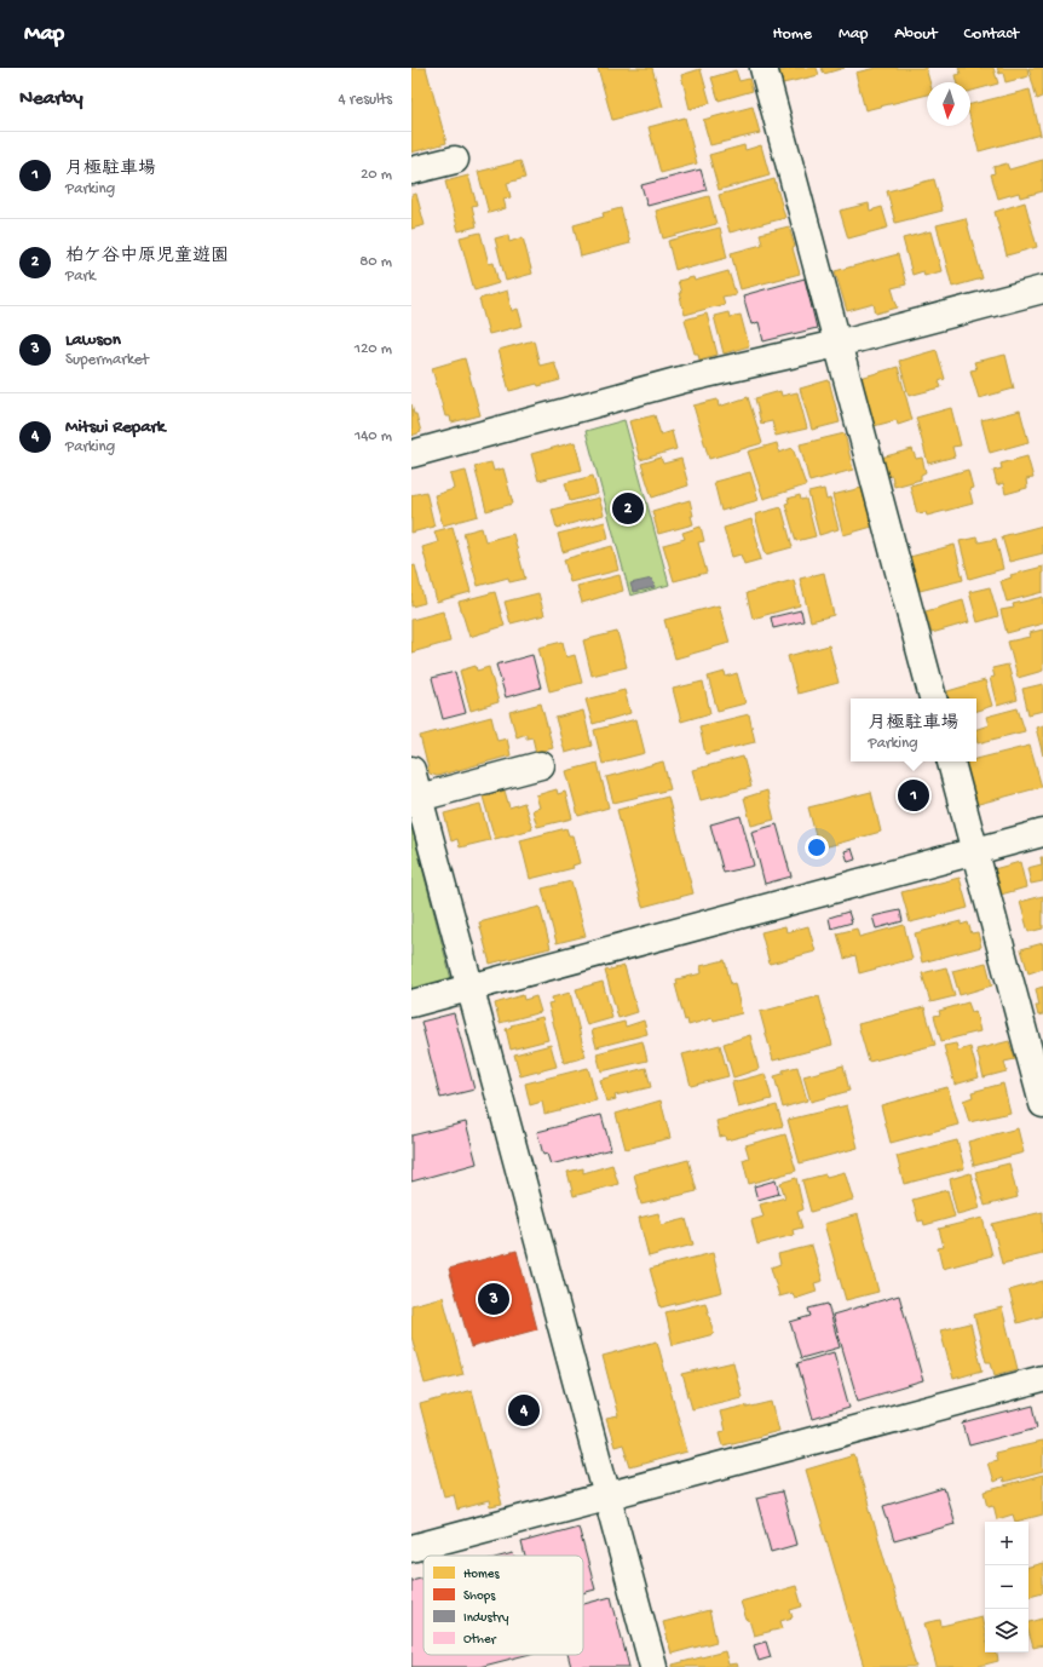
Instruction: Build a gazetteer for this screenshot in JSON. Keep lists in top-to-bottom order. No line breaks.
{"legend":["Homes","Shops","Industry","Other"],"north":"bottom","page":{"header":"Map","nav":["Home","Map","About","Contact"],"heading":["Nearby","4 results"],"list":[{"mark":"1","name":"月極駐車場","note":"Parking","value":"20 m"},{"mark":"2","name":"柏ケ谷中原児童遊園","note":"Park","value":"80 m"},{"mark":"3","name":"Lawson","note":"Supermarket","value":"120 m"},{"mark":"4","name":"Mitsui Repark","note":"Parking","value":"140 m"}],"pins":["2","1","3","4"],"popup":["月極駐車場","Parking"],"map_buttons":["+","−"]}}
